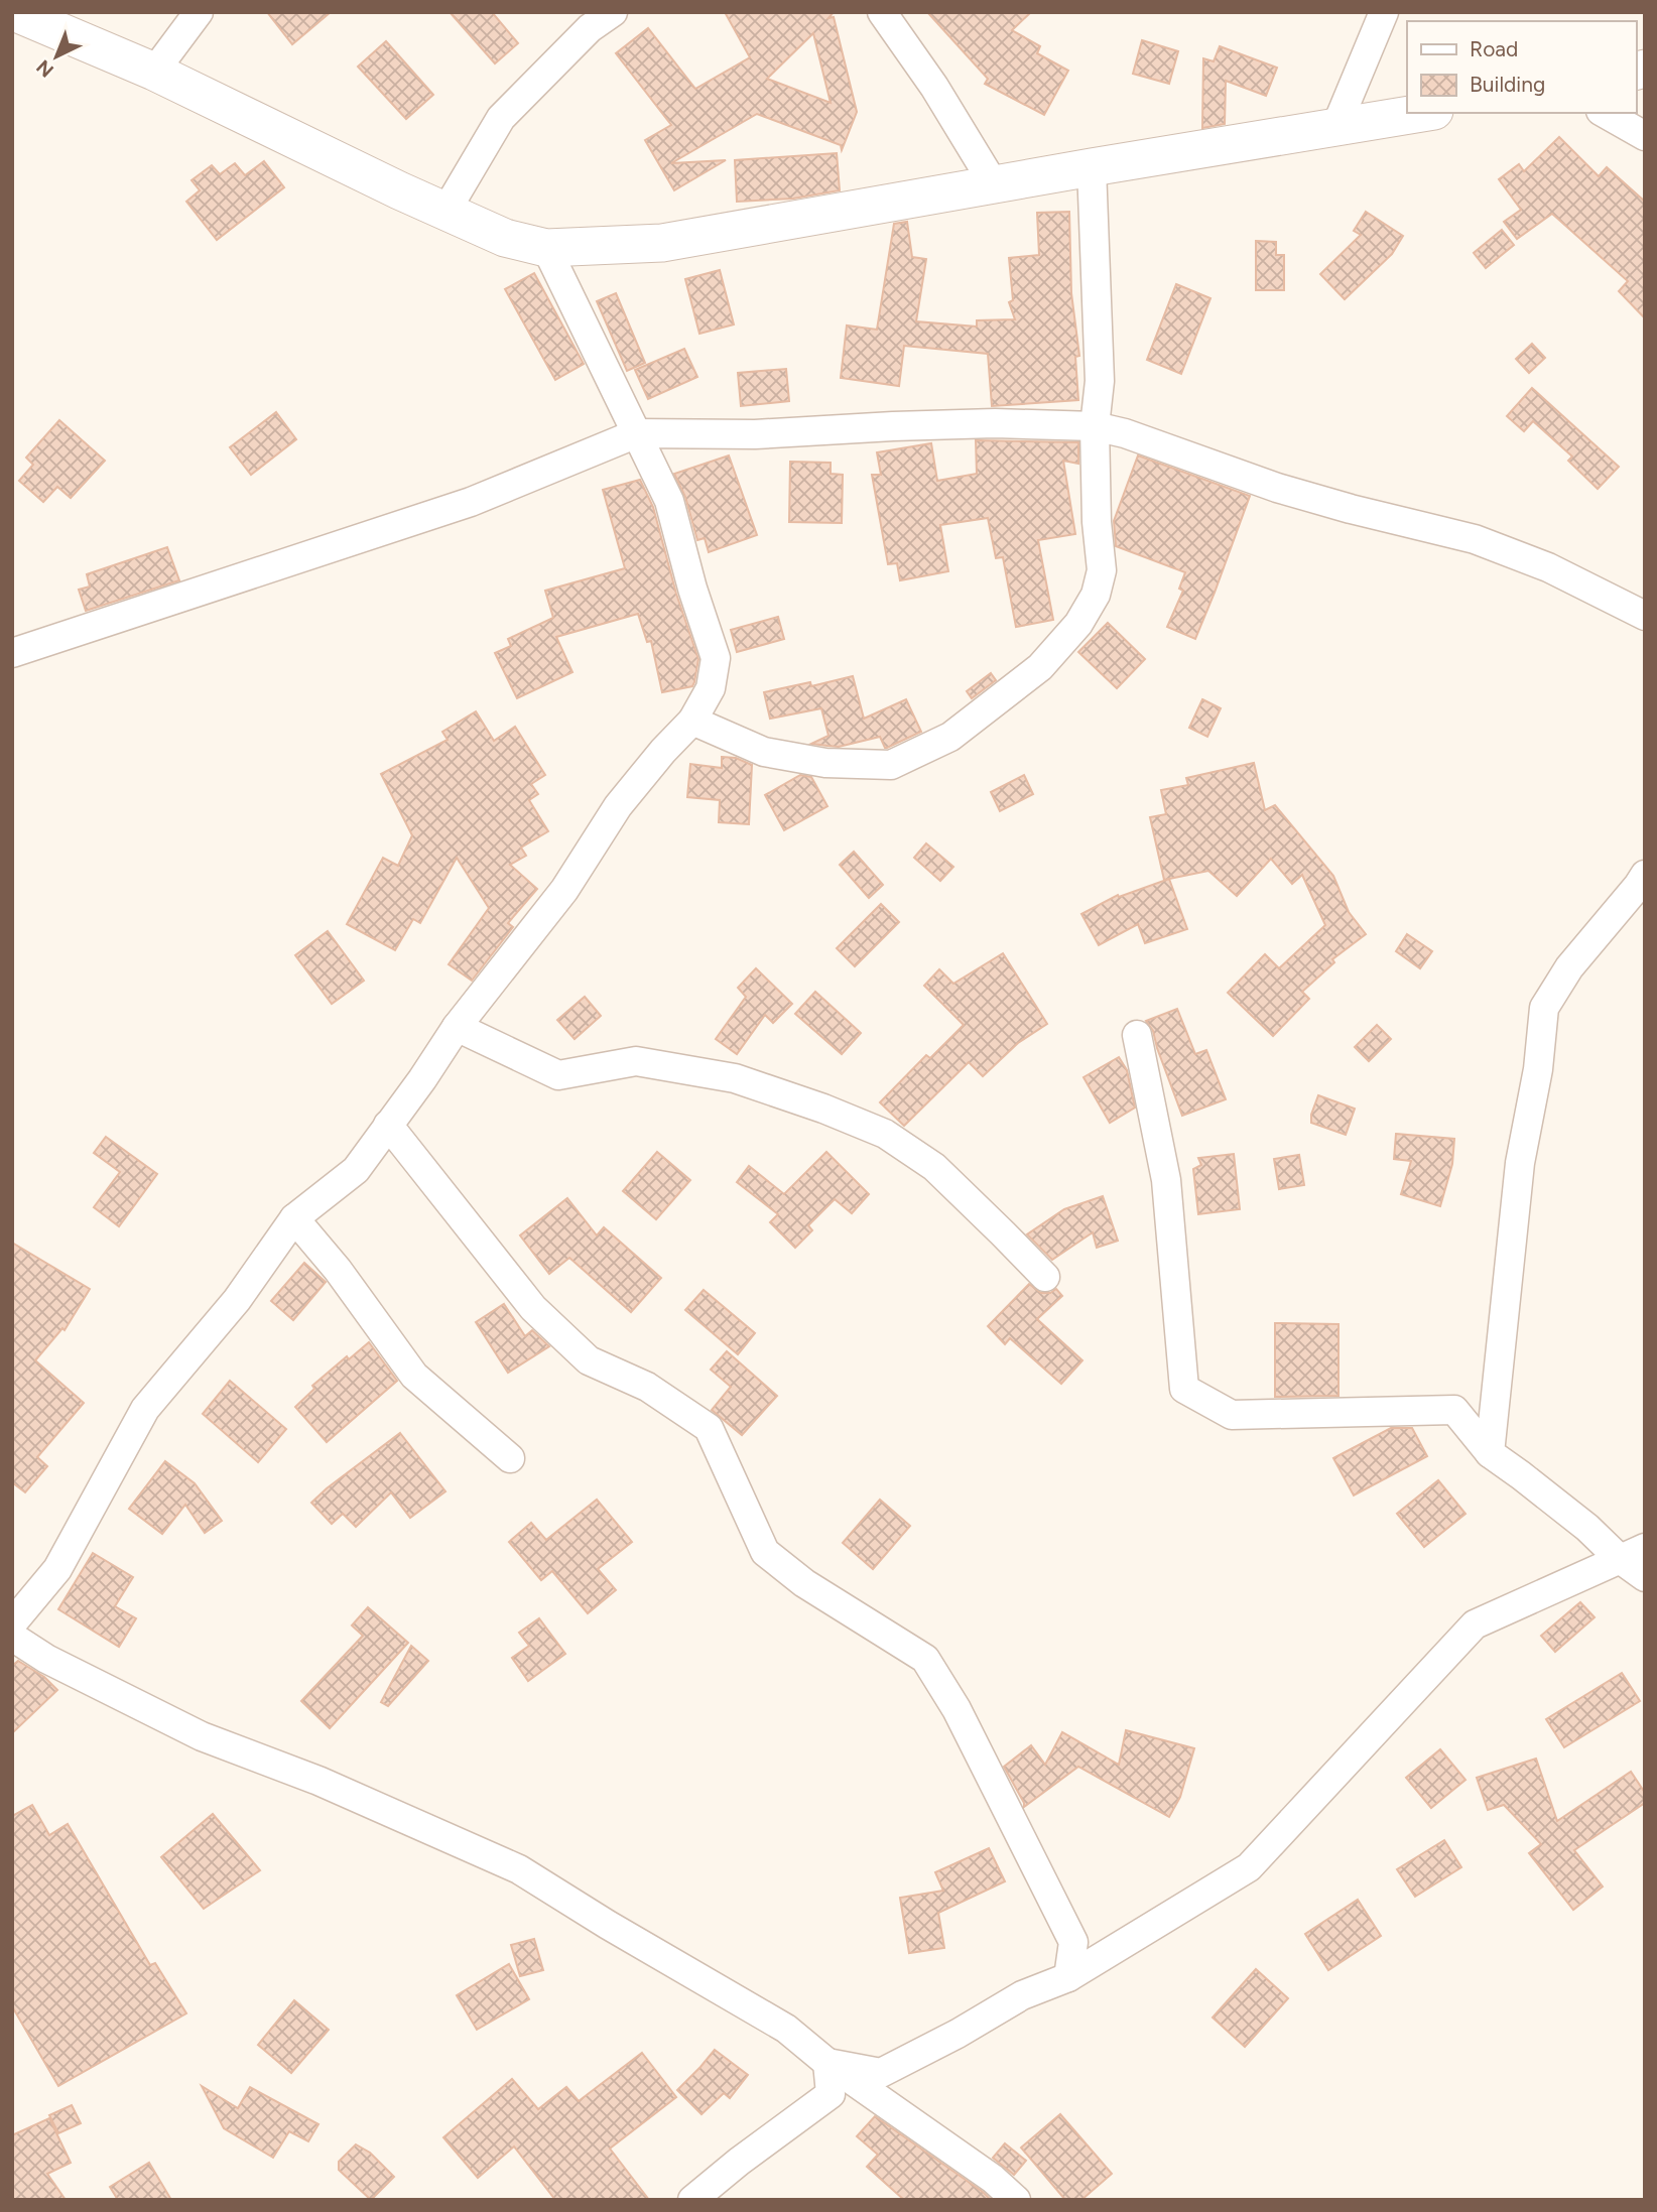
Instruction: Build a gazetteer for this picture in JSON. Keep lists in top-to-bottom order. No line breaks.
{"legend":["Road","Building"],"north":"bottom left"}
